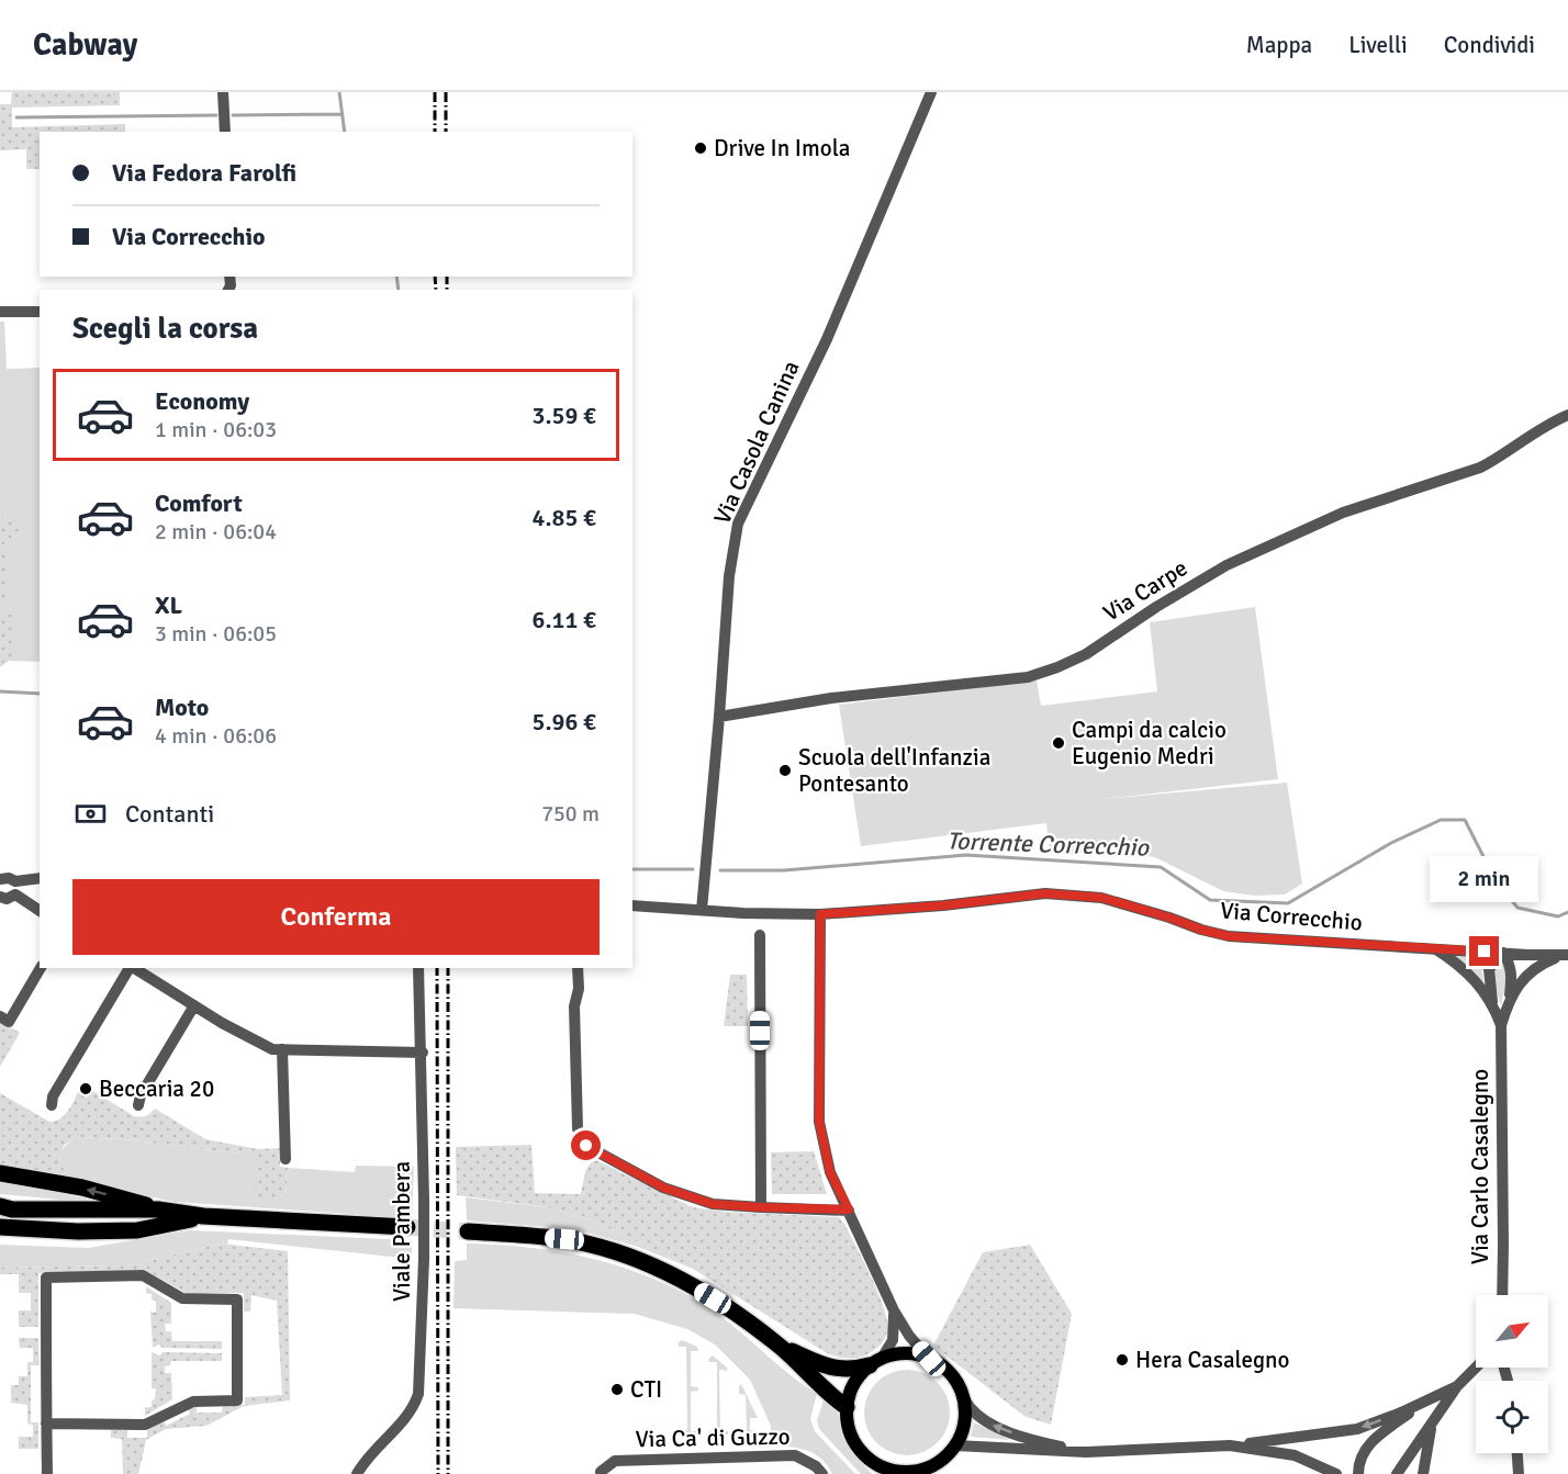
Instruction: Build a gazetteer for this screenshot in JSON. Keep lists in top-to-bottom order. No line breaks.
{"streets":{"street":["Via Casola Canina","Via Carpe","Via Correcchio","Via Carlo Casalegno","Viale Pambera","Via Ca' di Guzzo"]},"crossings":[["Via Casola Canina","Via Carpe"],["Via Casola Canina","Via Correcchio"],["Via Correcchio","Via Carlo Casalegno"]],"water":["Torrente Correcchio"],"places":["Drive In Imola","Campi da calcio Eugenio Medri","Scuola dell'Infanzia Pontesanto","Beccaria 20","Hera Casalegno","CTI"],"north":"top right","page":{"header":"Cabway","nav":["Mappa","Livelli","Condividi"],"banner":["Via Fedora Farolfi","Via Correcchio"],"heading":"Scegli la corsa","list":[{"name":"Economy","note":"1 min · 06:03","value":"3.59 €"},{"name":"Comfort","note":"2 min · 06:04","value":"4.85 €"},{"name":"XL","note":"3 min · 06:05","value":"6.11 €"},{"name":"Moto","note":"4 min · 06:06","value":"5.96 €"}],"pay":["Contanti","750 m"],"bubble":"2 min","buttons":"Conferma"}}
